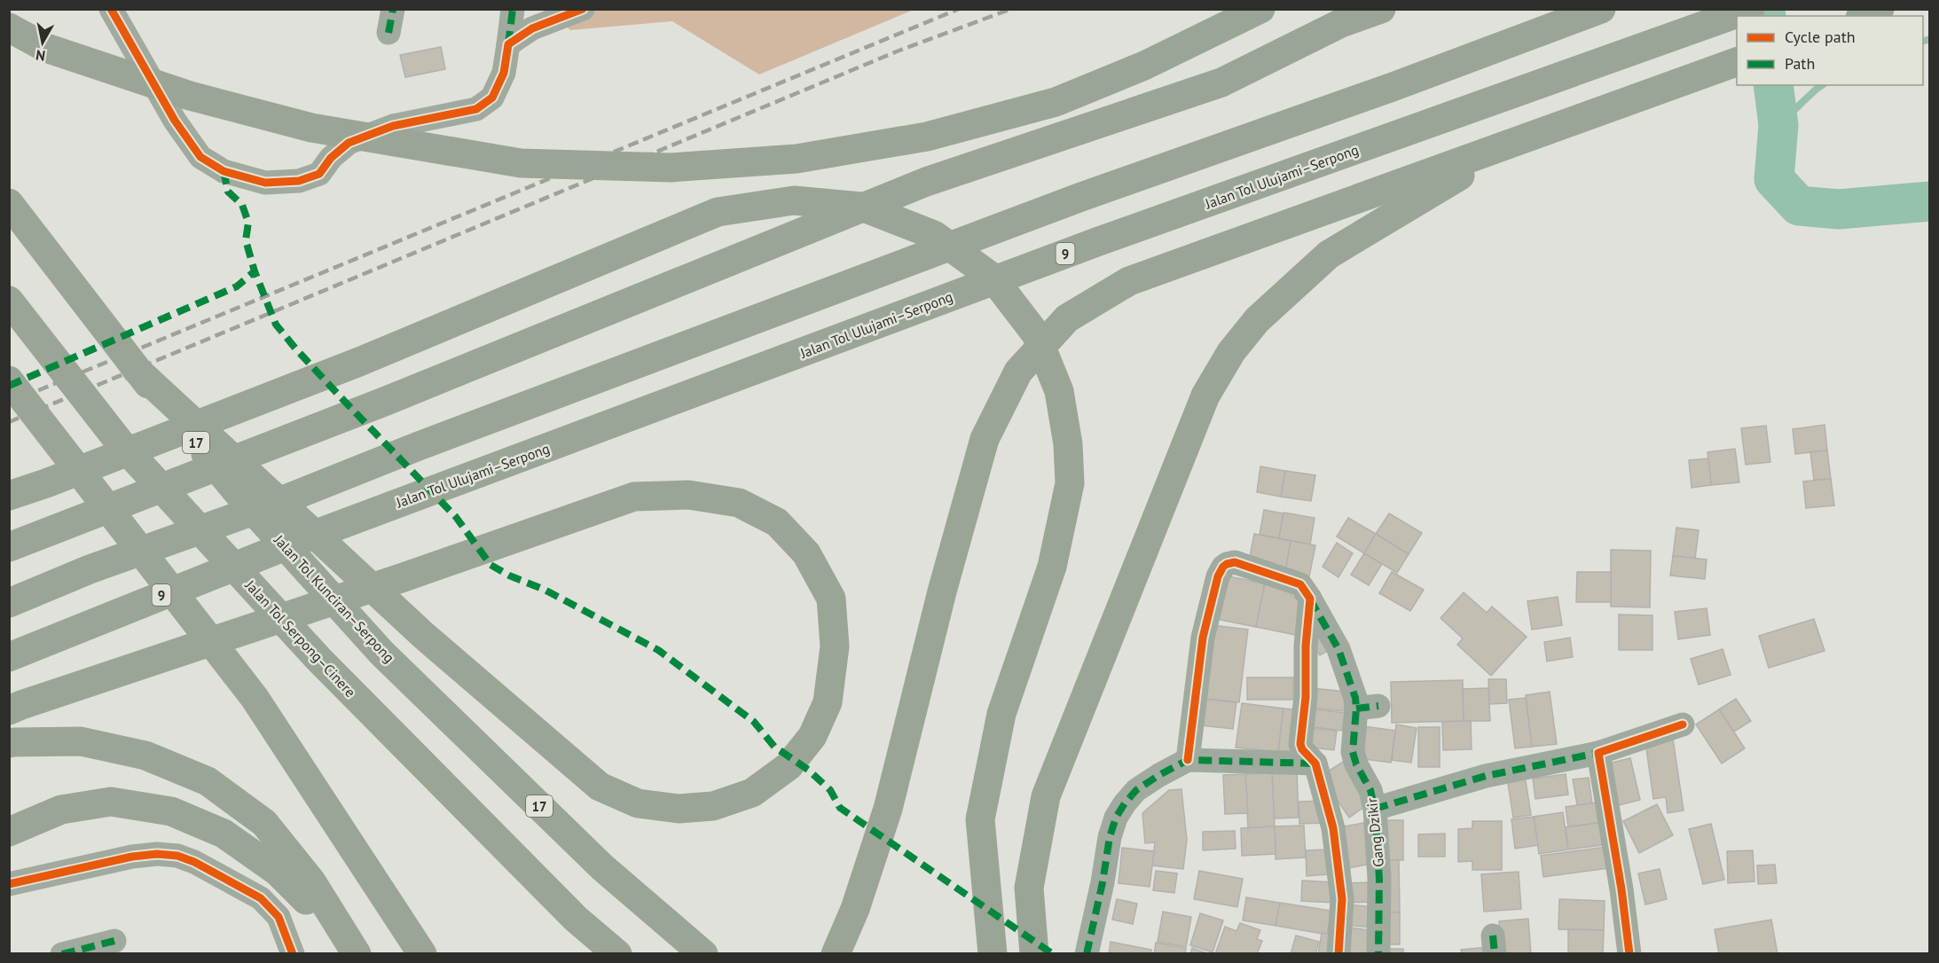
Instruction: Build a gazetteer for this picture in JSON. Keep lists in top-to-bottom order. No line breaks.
{"streets":{"highway":["Jalan Tol Ulujami–Serpong","9","17","Jalan Tol Kunciran–Serpong","Jalan Tol Serpong–Cinere"],"street":["Gang Dzikir"]},"legend":["Cycle path","Path"],"north":"bottom"}
